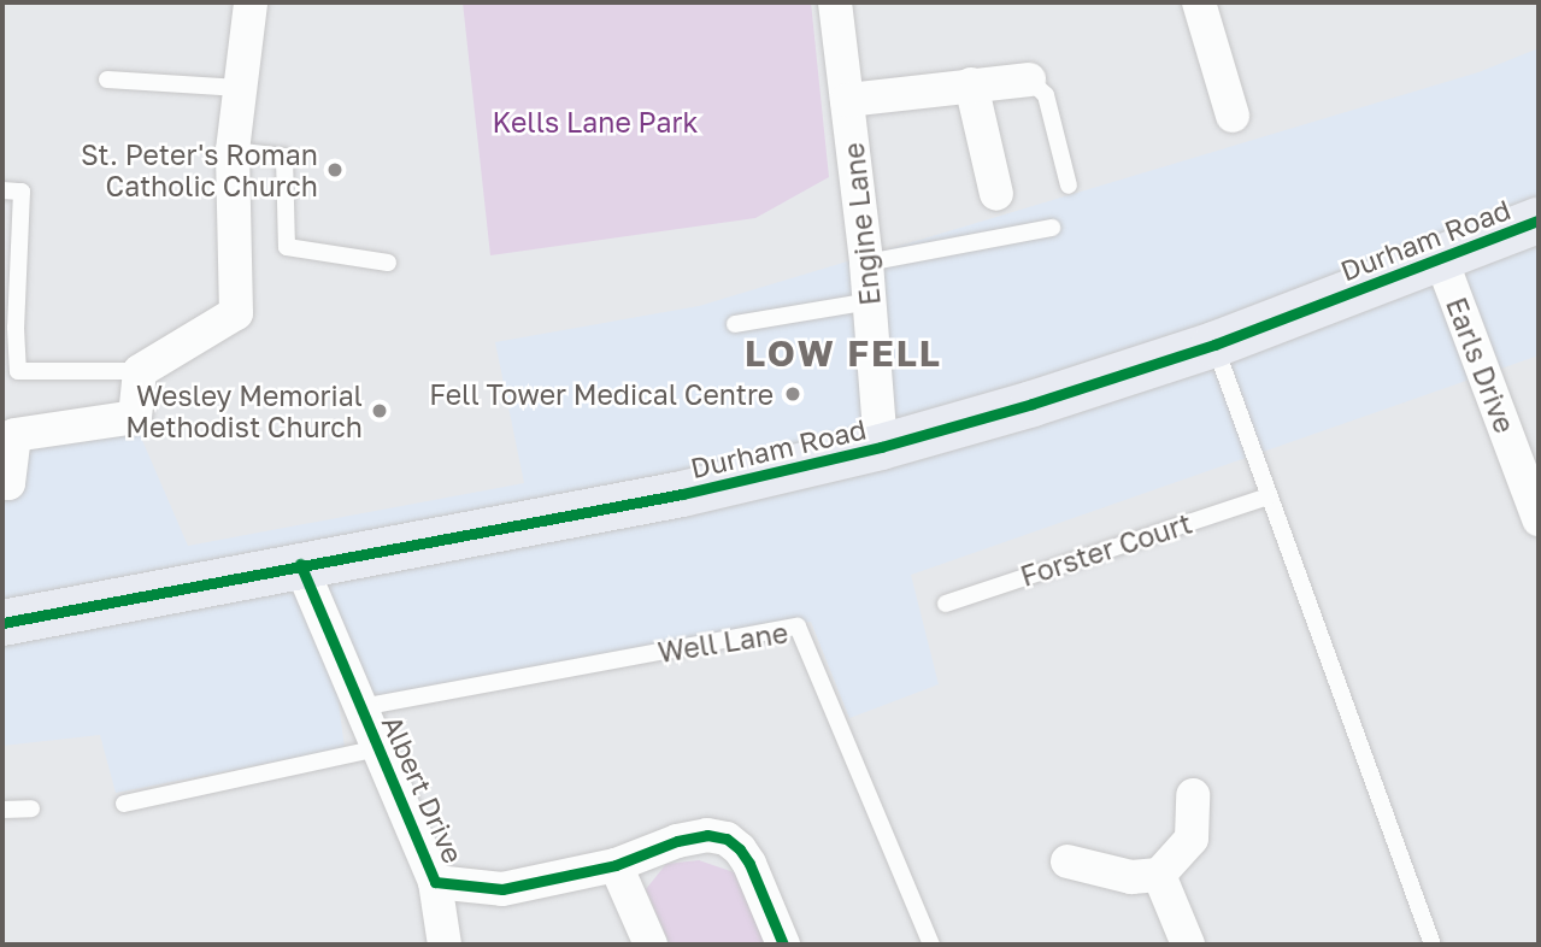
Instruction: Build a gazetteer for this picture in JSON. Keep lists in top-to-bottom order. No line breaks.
{"streets":{"main road":["Durham Road"],"street":["Engine Lane","Earls Drive","Albert Drive"],"lane":["Forster Court","Well Lane"]},"crossings":[["Engine Lane","Durham Road"],["Durham Road","Earls Drive"],["Durham Road","Albert Drive"],["Well Lane","Albert Drive"]],"districts":["LOW FELL"],"parks":["Kells Lane Park"],"places":["St. Peter's Roman Catholic Church","Fell Tower Medical Centre","Wesley Memorial Methodist Church"]}
